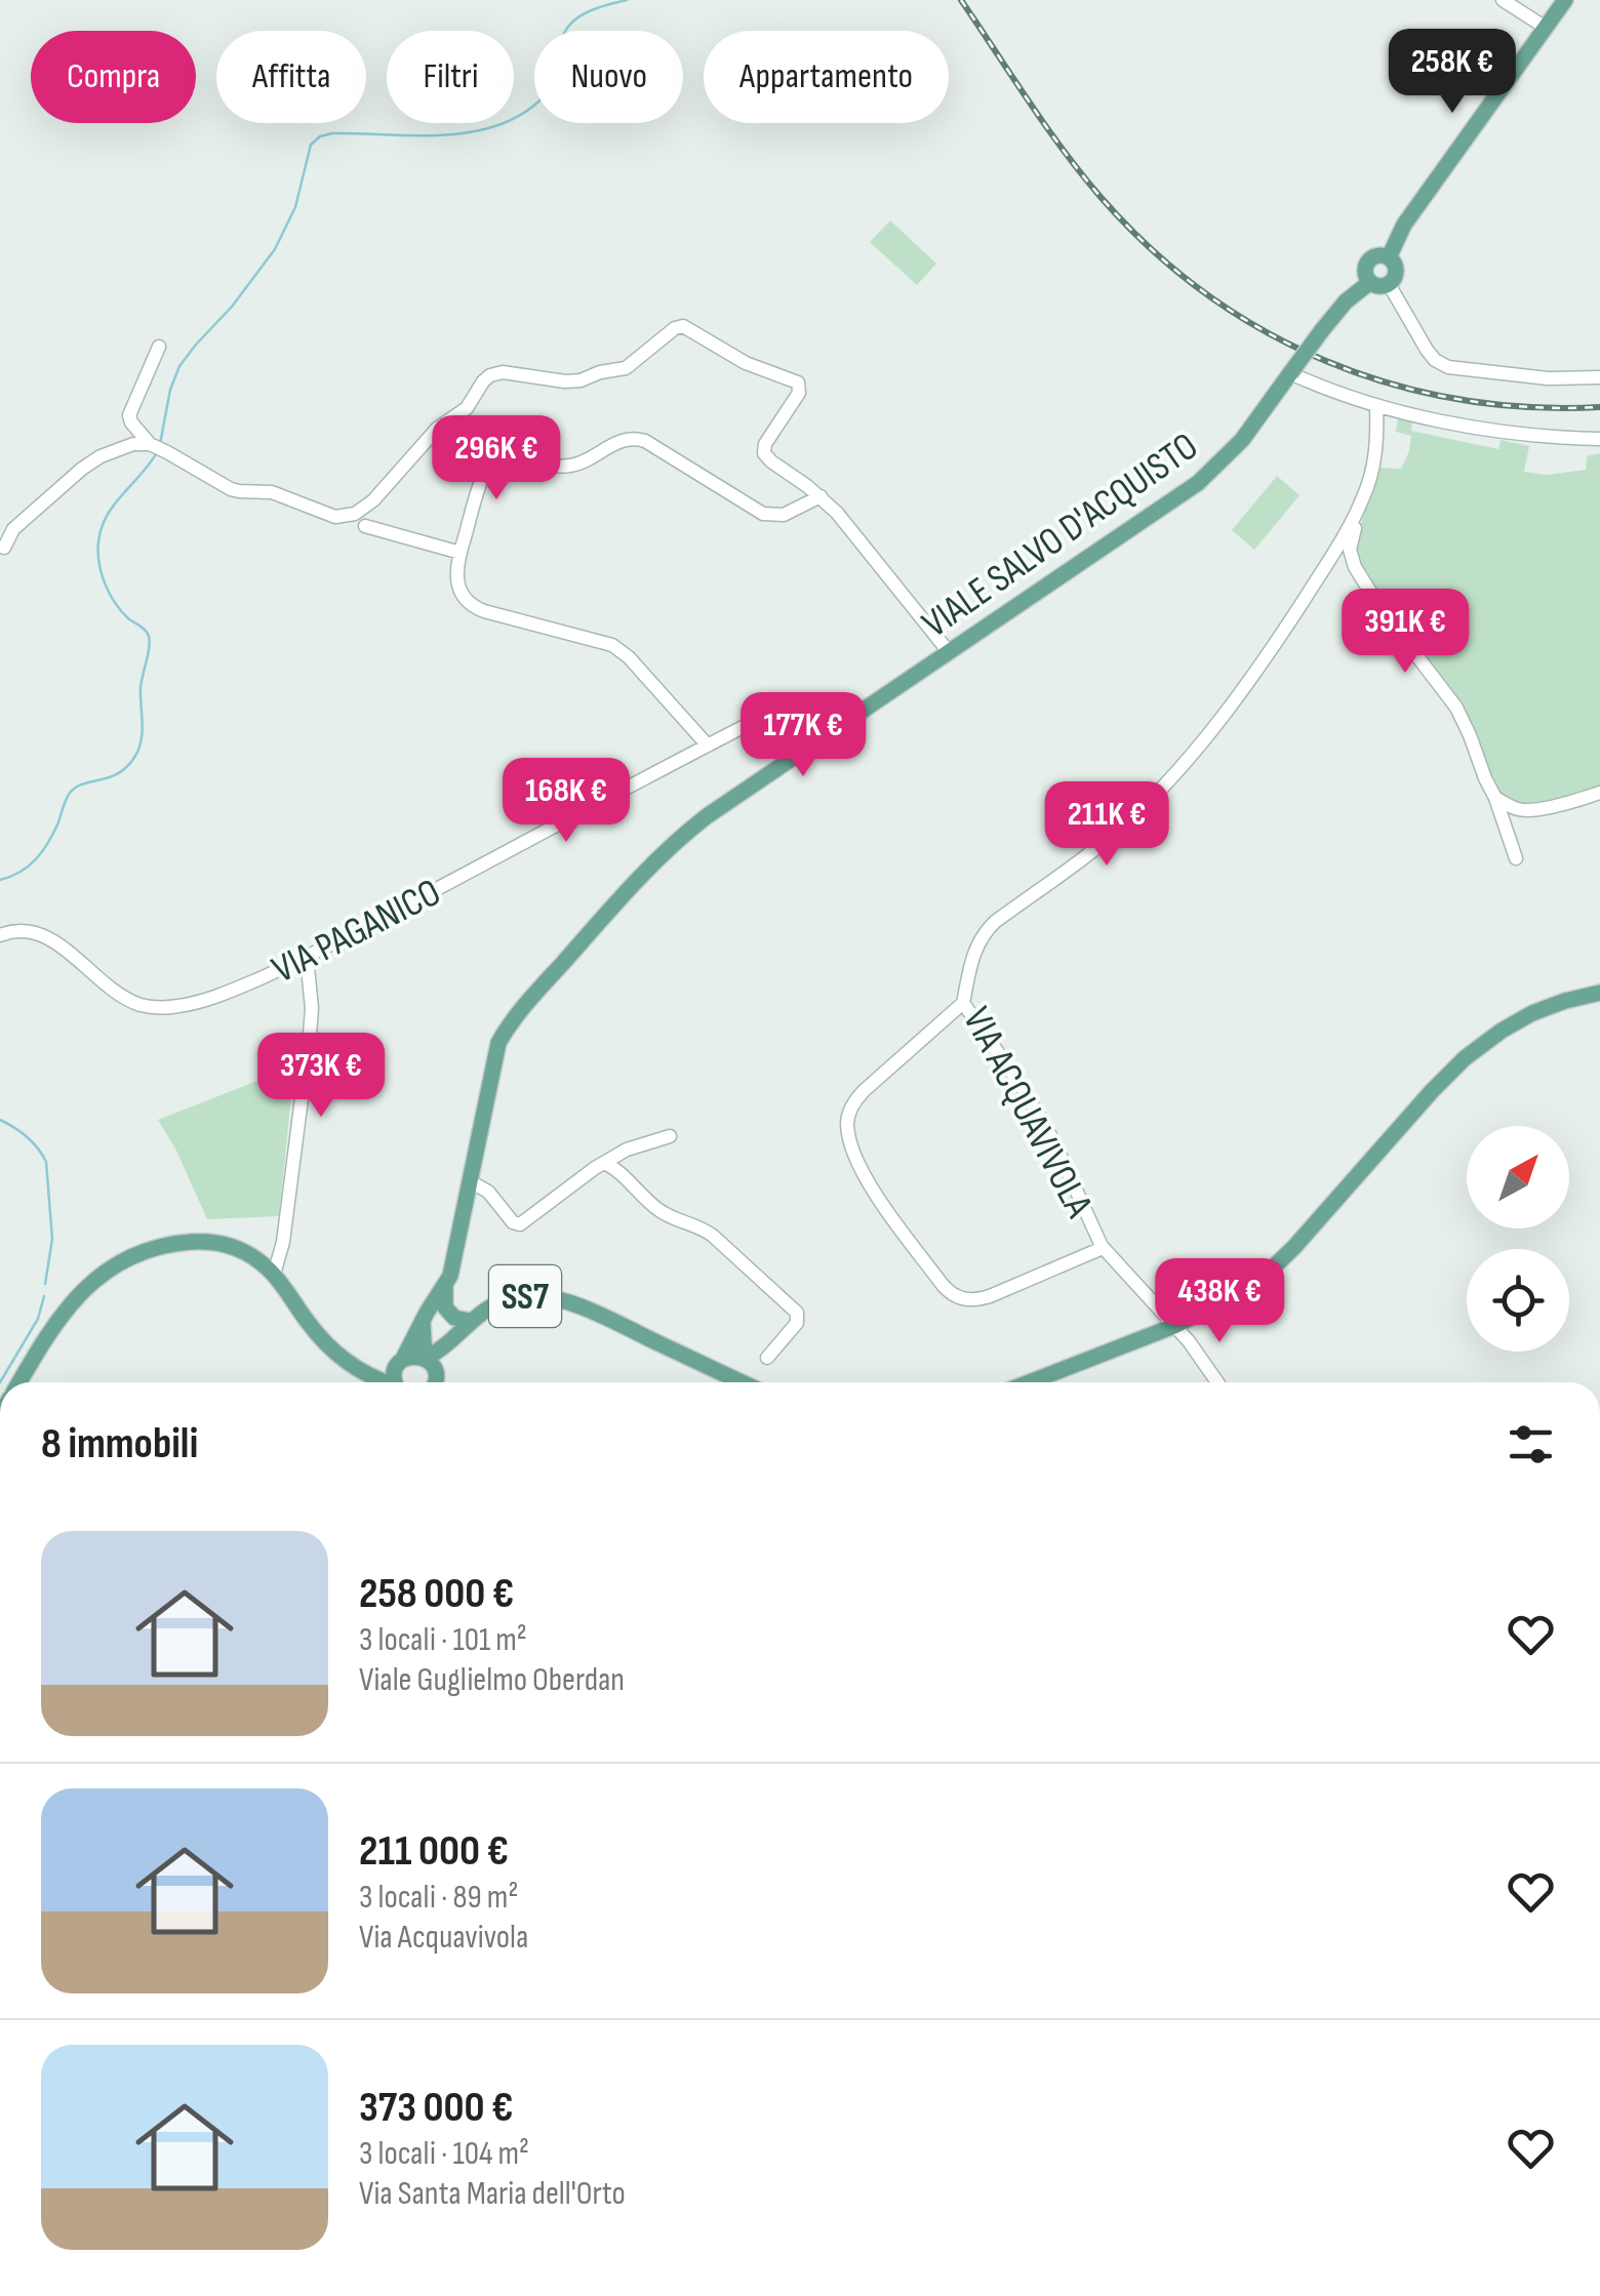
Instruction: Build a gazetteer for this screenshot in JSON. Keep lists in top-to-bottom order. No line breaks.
{"streets":{"main road":["VIALE SALVO D'ACQUISTO","SS7"],"street":["VIA PAGANICO","VIA ACQUAVIVOLA"]},"crossings":[["VIALE SALVO D'ACQUISTO","VIA PAGANICO"],["VIALE SALVO D'ACQUISTO","SS7"]],"north":"top right","page":{"price":["258K €","296K €","391K €","177K €","168K €","211K €","373K €","438K €"],"chip":["Compra","Affitta","Filtri","Nuovo","Appartamento"],"heading":"8 immobili","list":[{"name":"258 000 €","note":"3 locali · 101 m² · Viale Guglielmo Oberdan"},{"name":"211 000 €","note":"3 locali · 89 m² · Via Acquavivola"},{"name":"373 000 €","note":"3 locali · 104 m² · Via Santa Maria dell'Orto"}]}}
